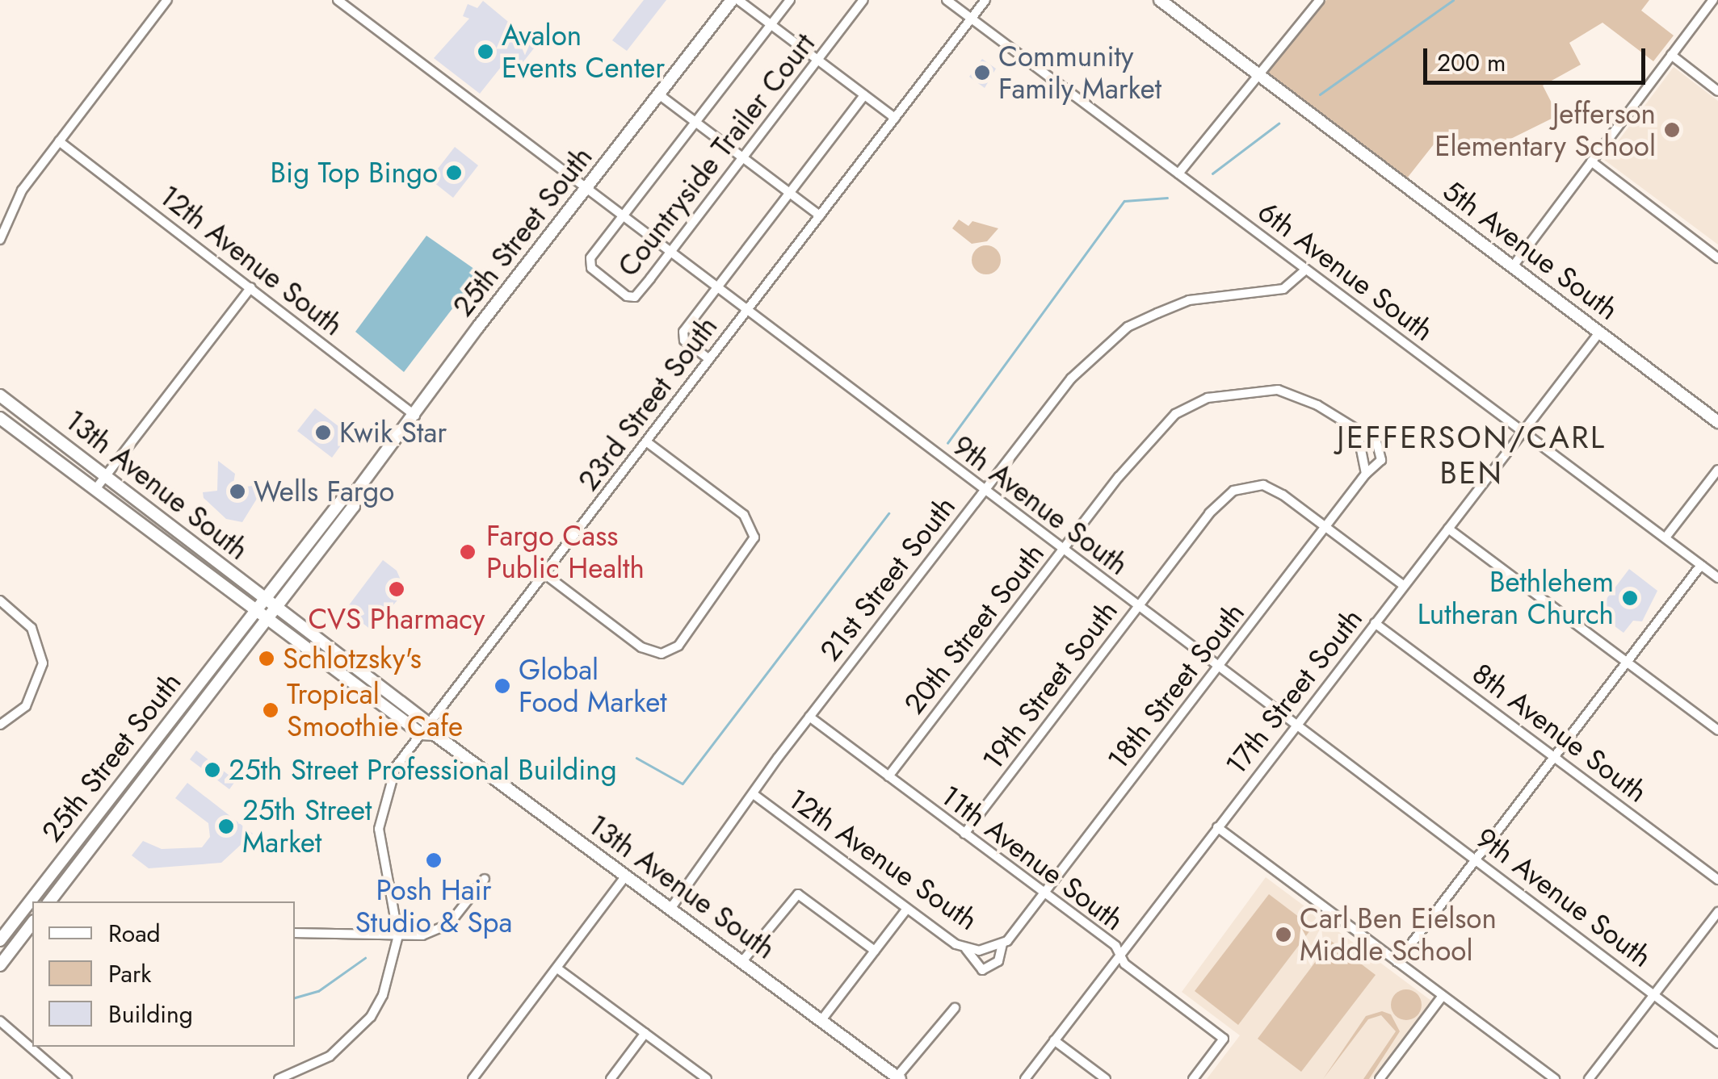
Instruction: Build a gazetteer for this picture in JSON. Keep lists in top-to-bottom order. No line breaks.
{"streets":{"main road":["25th Street South","5th Avenue South","13th Avenue South"],"street":["Countryside Trailer Court","12th Avenue South","6th Avenue South","23rd Street South","9th Avenue South","21st Street South","20th Street South","19th Street South","18th Street South","17th Street South","8th Avenue South","11th Avenue South"]},"crossings":[["Countryside Trailer Court","9th Avenue South"],["25th Street South","12th Avenue South"],["25th Street South","13th Avenue South"],["25th Street South","9th Avenue South"],["5th Avenue South","17th Street South"],["12th Avenue South","21st Street South"],["12th Avenue South","18th Street South"],["6th Avenue South","23rd Street South"],["6th Avenue South","21st Street South"],["6th Avenue South","17th Street South"],["23rd Street South","13th Avenue South"],["23rd Street South","9th Avenue South"],["13th Avenue South","21st Street South"],["9th Avenue South","21st Street South"],["9th Avenue South","20th Street South"],["9th Avenue South","19th Street South"],["9th Avenue South","18th Street South"],["9th Avenue South","17th Street South"],["21st Street South","11th Avenue South"],["20th Street South","18th Street South"],["20th Street South","11th Avenue South"],["19th Street South","18th Street South"],["19th Street South","11th Avenue South"],["18th Street South","11th Avenue South"],["17th Street South","8th Avenue South"],["17th Street South","11th Avenue South"]],"districts":["JEFFERSON/CARL BEN"],"places":["Avalon Events Center","Community Family Market","Jefferson Elementary School","Big Top Bingo","Kwik Star","Wells Fargo","Fargo Cass Public Health","CVS Pharmacy","Bethlehem Lutheran Church","Schlotzsky's","Global Food Market","Tropical Smoothie Cafe","25th Street Professional Building","25th Street Market","Posh Hair Studio & Spa","Carl Ben Eielson Middle School"],"legend":["Road","Park","Building"],"scale_bar":"200 m"}
